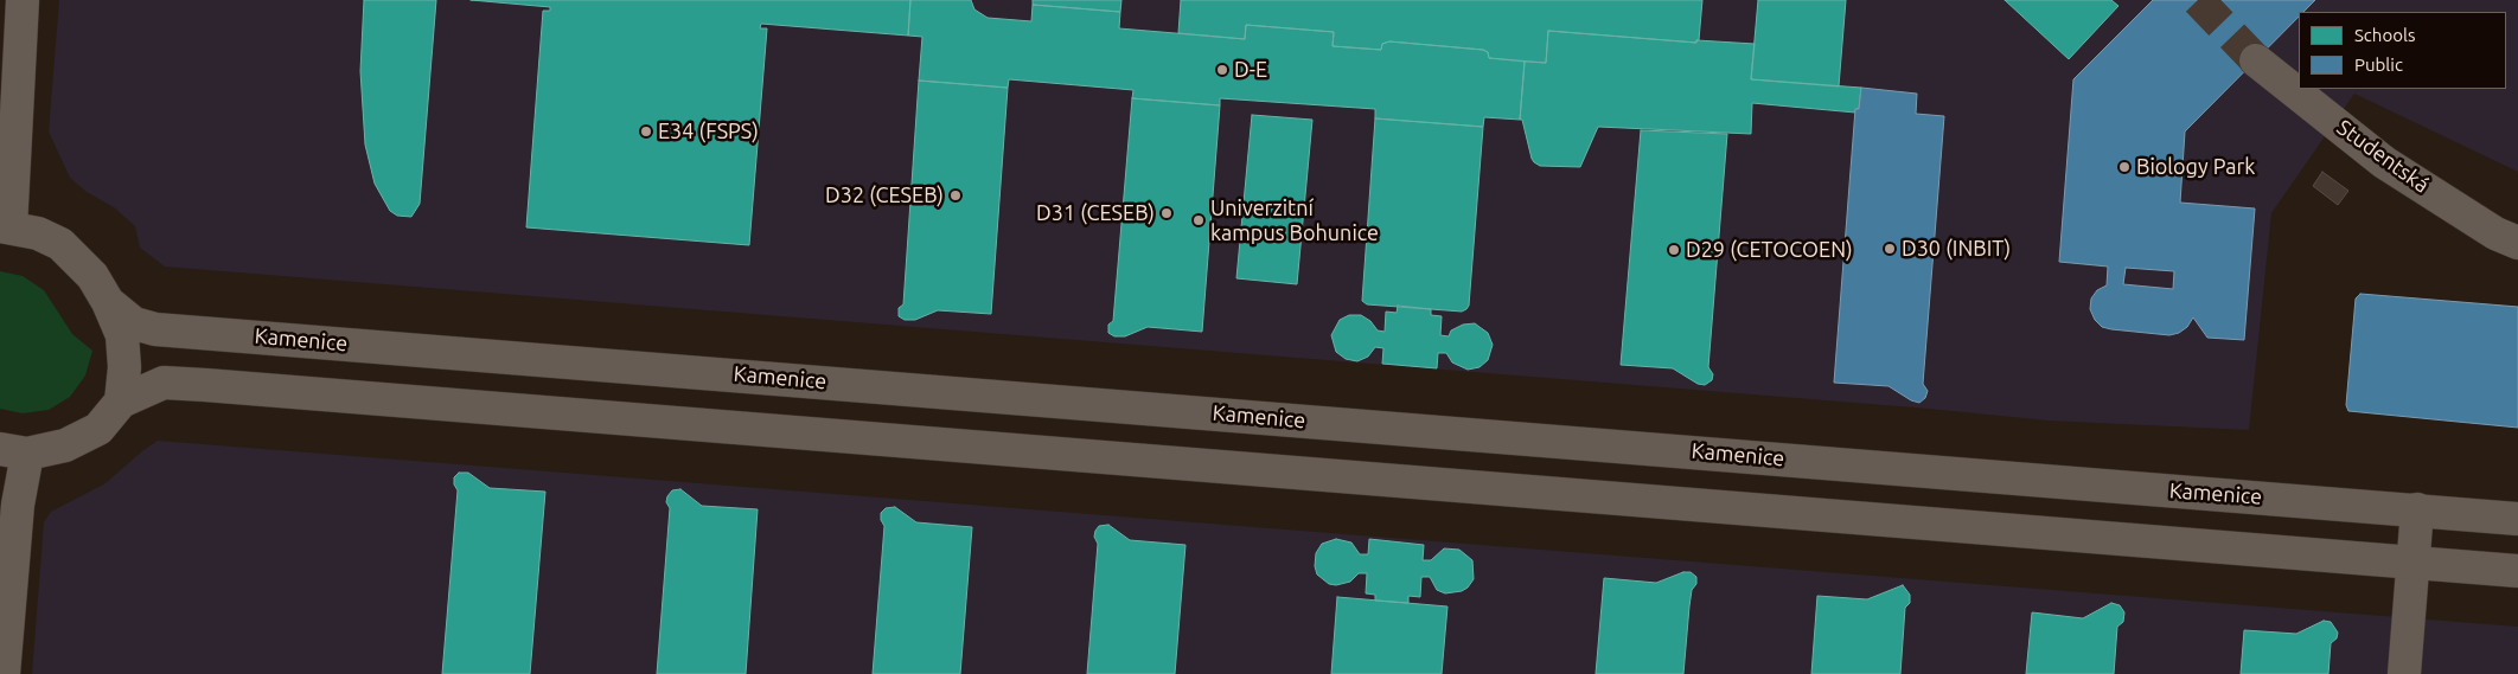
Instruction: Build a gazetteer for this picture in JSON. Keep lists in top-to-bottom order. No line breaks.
{"streets":{"street":["Studentská","Kamenice"]},"places":["D-E","E34 (FSPS)","Biology Park","D32 (CESEB)","D31 (CESEB)","Univerzitní kampus Bohunice","D30 (INBIT)","D29 (CETOCOEN)"],"legend":["Schools","Public"]}
